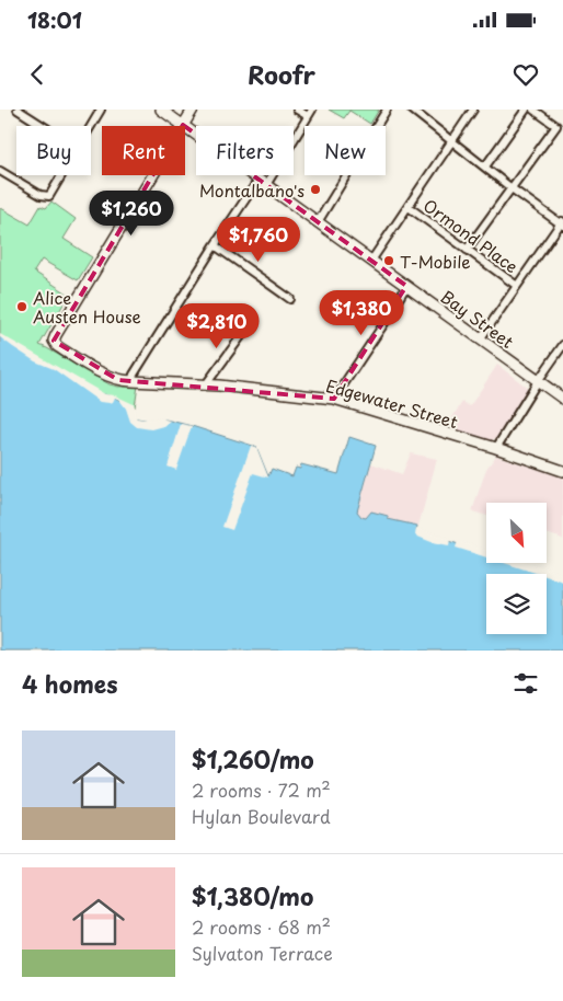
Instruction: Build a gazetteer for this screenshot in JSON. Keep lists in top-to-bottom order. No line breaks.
{"streets":{"street":["Ormond Place","Bay Street","Edgewater Street"]},"crossings":[["Bay Street","Edgewater Street"]],"places":["Montalbano's","T-Mobile","Alice Austen House"],"north":"bottom right","page":{"status":"18:01","header":"Roofr","chip":["Buy","Rent","Filters","New"],"price":["$1,260","$1,760","$1,380","$2,810"],"heading":"4 homes","list":[{"name":"$1,260/mo","note":"2 rooms · 72 m² · Hylan Boulevard"},{"name":"$1,380/mo","note":"2 rooms · 68 m² · Sylvaton Terrace"}]}}
